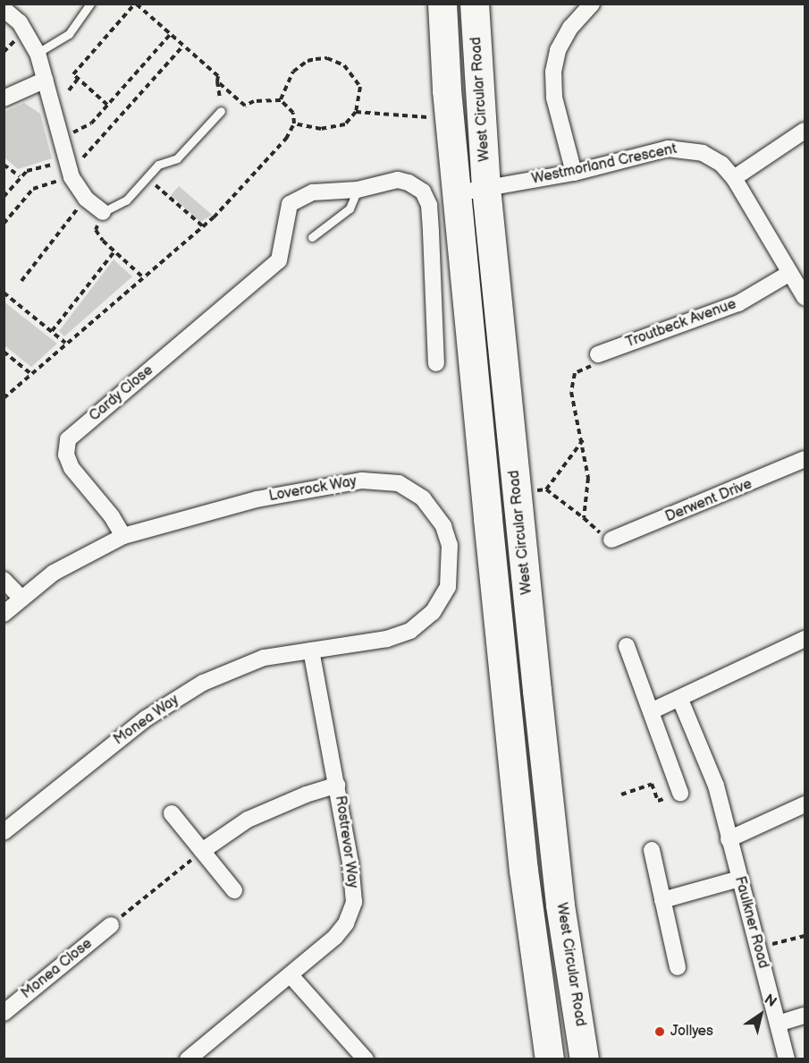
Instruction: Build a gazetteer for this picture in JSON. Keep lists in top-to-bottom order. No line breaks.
{"streets":{"highway":["West Circular Road"],"street":["Westmorland Crescent","Troutbeck Avenue","Cardy Close","Loverock Way","Derwent Drive","Monea Way","Rostrevor Way","Faulkner Road","Monea Close"]},"crossings":[["West Circular Road","Westmorland Crescent"],["Westmorland Crescent","Troutbeck Avenue"],["Cardy Close","Loverock Way"],["Loverock Way","Monea Way"],["Loverock Way","Rostrevor Way"],["Monea Way","Rostrevor Way"]],"places":["Jollyes"],"north":"top right"}
